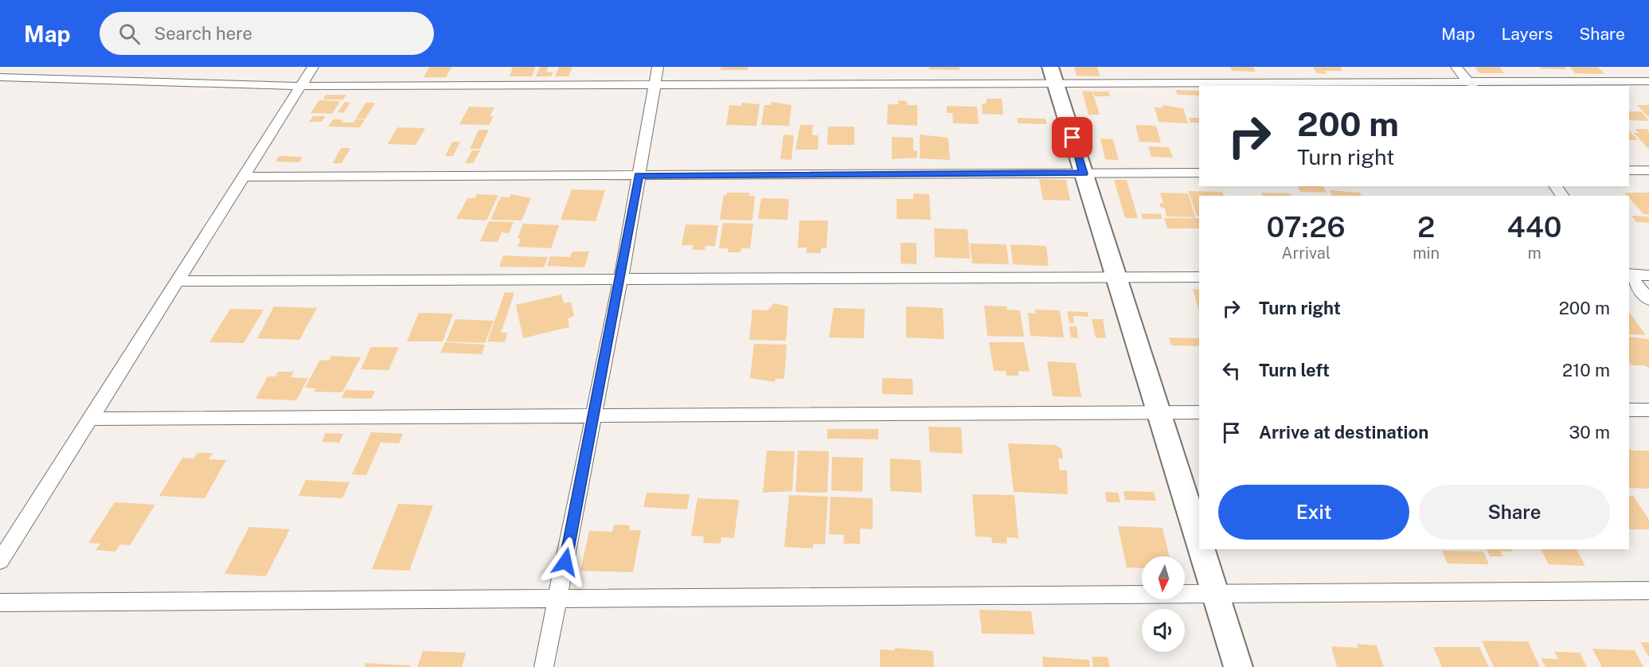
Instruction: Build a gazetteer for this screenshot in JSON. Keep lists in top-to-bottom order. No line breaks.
{"north":"bottom","page":{"header":"Map","search":"Search here","nav":["Map","Layers","Share"],"turn":["200 m","Turn right"],"eta":["07:26","Arrival","2","min","440","m"],"list":[{"name":"Turn right","value":"200 m"},{"name":"Turn left","value":"210 m"},{"name":"Arrive at destination","value":"30 m"}],"buttons":["Exit","Share"]}}
